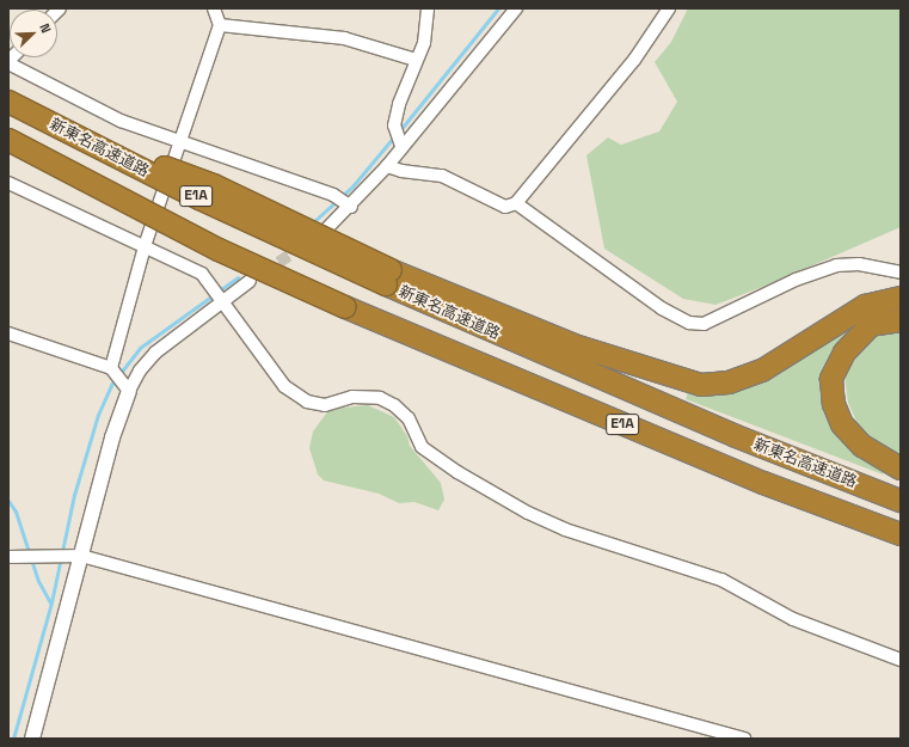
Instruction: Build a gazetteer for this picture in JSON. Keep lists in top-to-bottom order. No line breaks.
{"streets":{"highway":["新東名高速道路","E1A"]},"north":"top right"}
